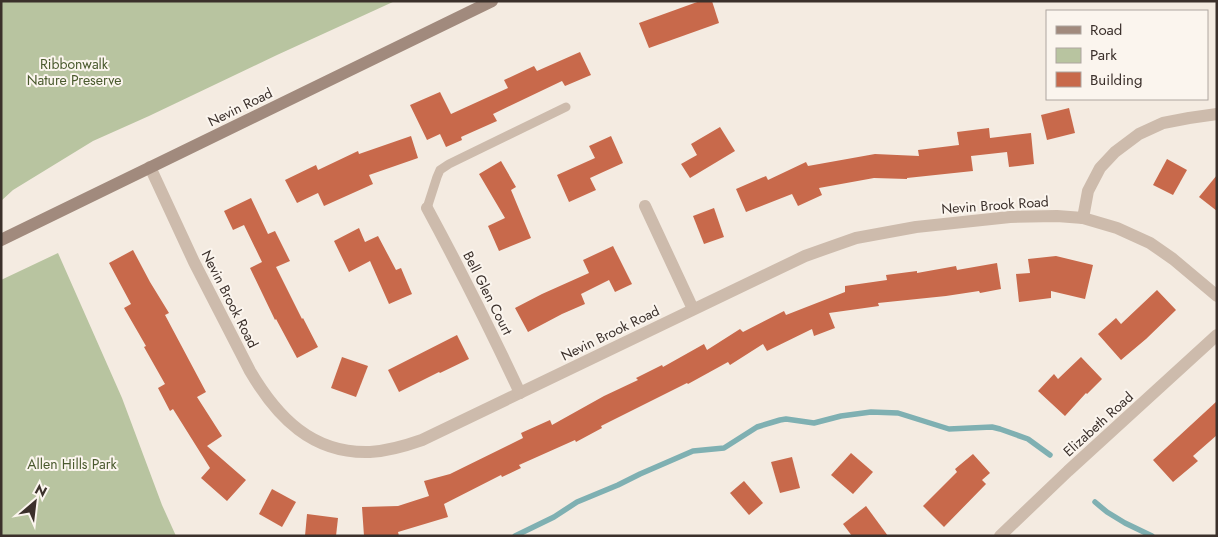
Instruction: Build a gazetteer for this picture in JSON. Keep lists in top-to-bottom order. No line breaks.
{"streets":{"main road":["Nevin Road"],"street":["Nevin Brook Road","Bell Glen Court","Elizabeth Road"]},"crossings":[["Nevin Road","Nevin Brook Road"],["Nevin Brook Road","Bell Glen Court"]],"parks":["Ribbonwalk Nature Preserve","Allen Hills Park"],"legend":["Road","Park","Building"],"north":"top right"}
